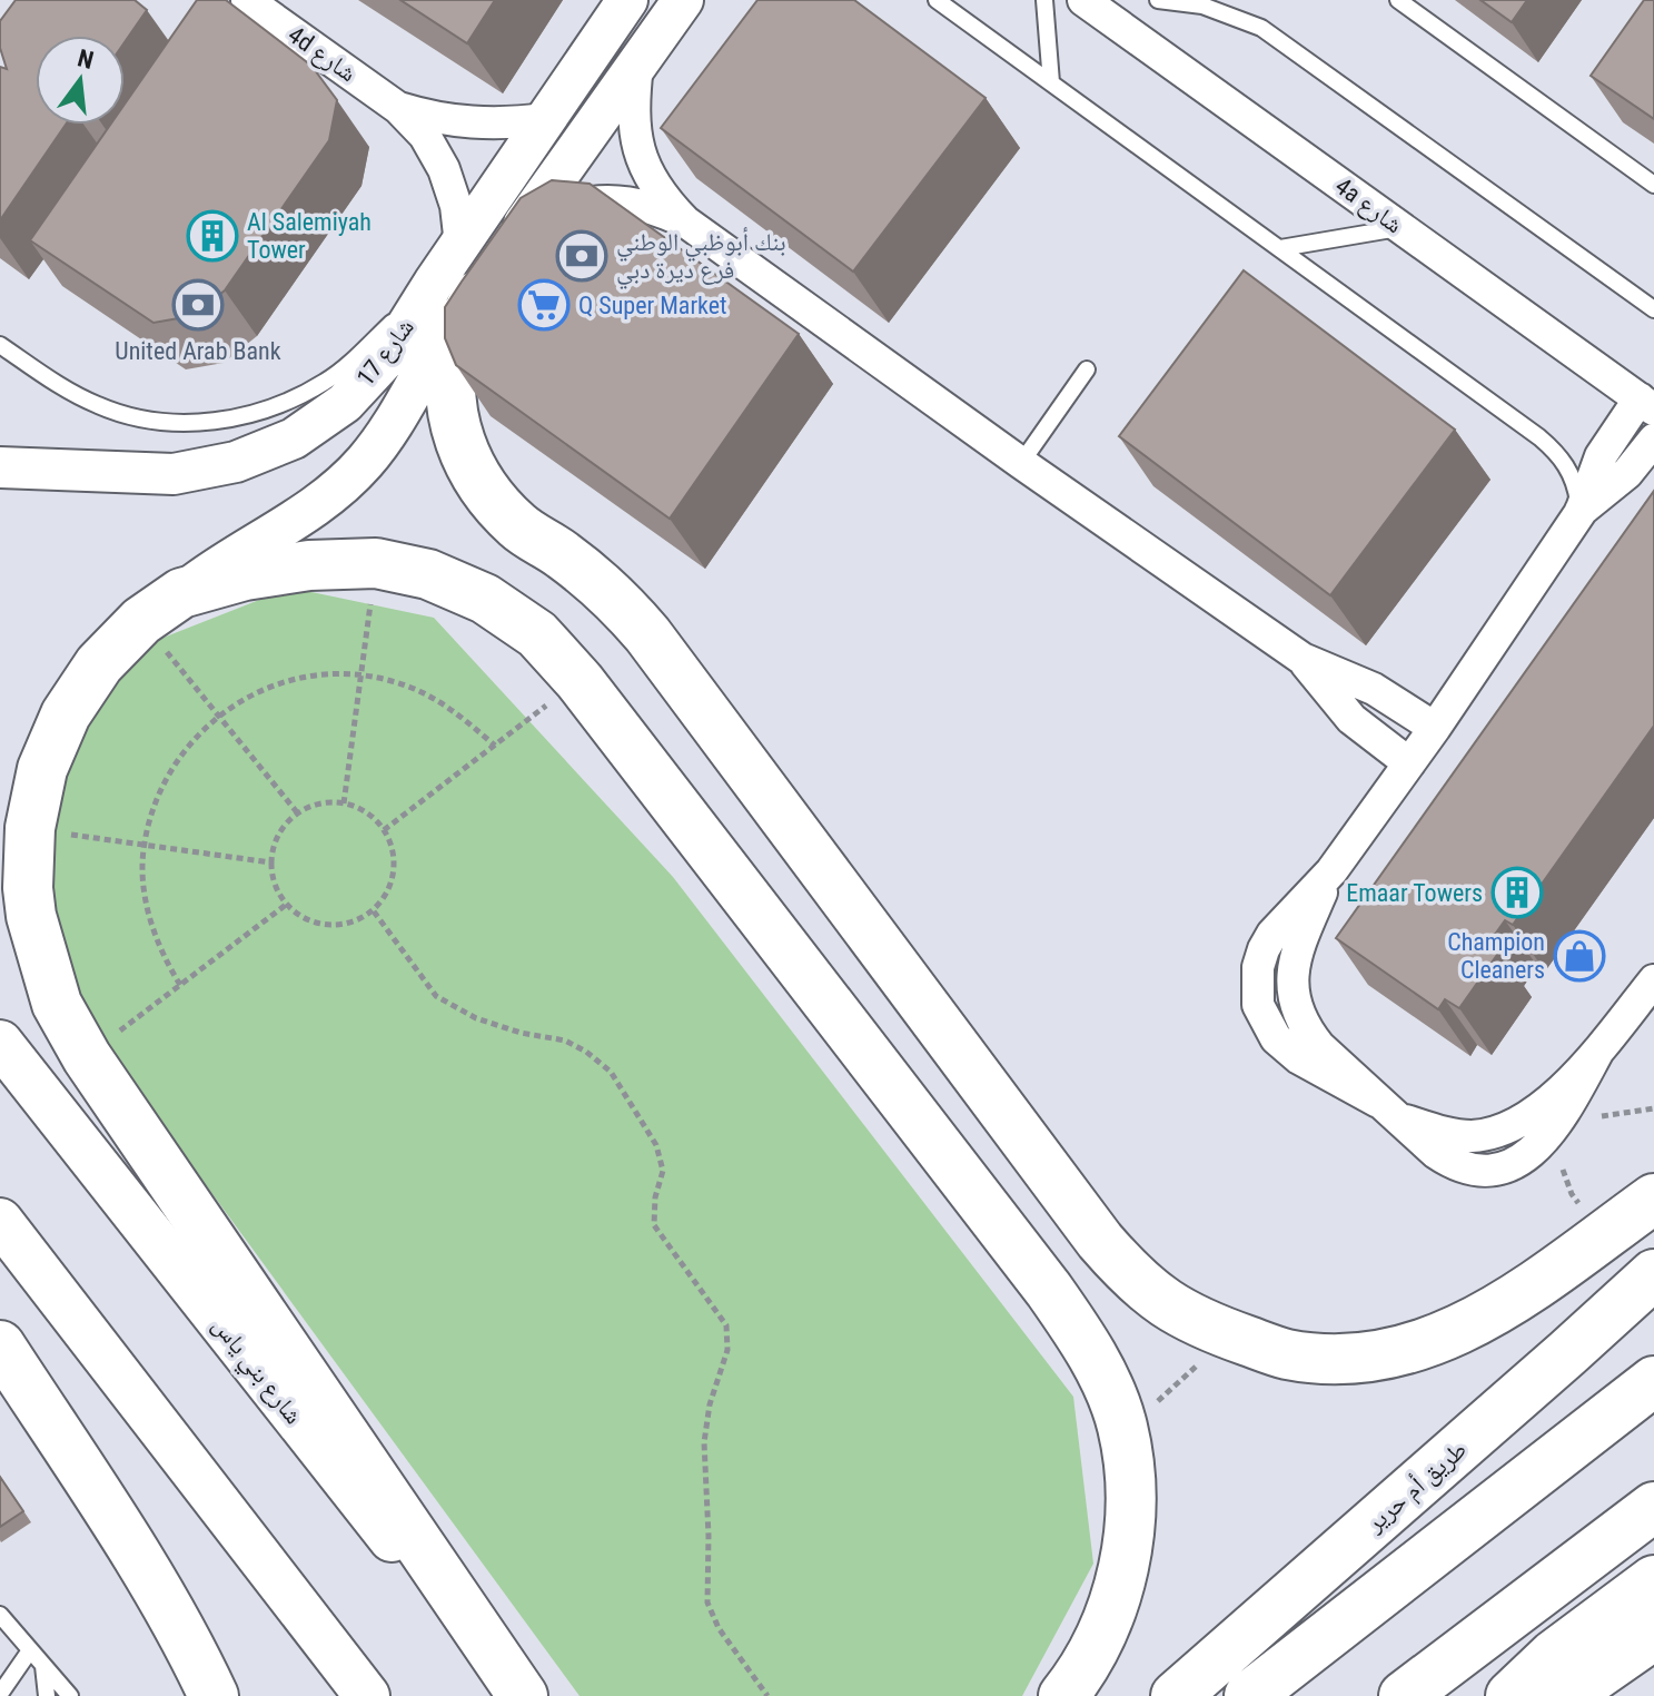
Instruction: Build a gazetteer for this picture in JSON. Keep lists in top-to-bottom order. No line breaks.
{"streets":{"main road":["شارع بني ياس","طريق أم حرير"],"street":["4d شارع","4a شارع","شارع 17"]},"crossings":[["4d شارع","شارع 17"]],"places":{"building":["Al Salemiyah Tower","Emaar Towers"],"bank":["بنك أبوظبي الوطني فرع ديرة دبي","United Arab Bank"],"supermarket":["Q Super Market"],"shop":["Champion Cleaners"]},"north":"top"}
